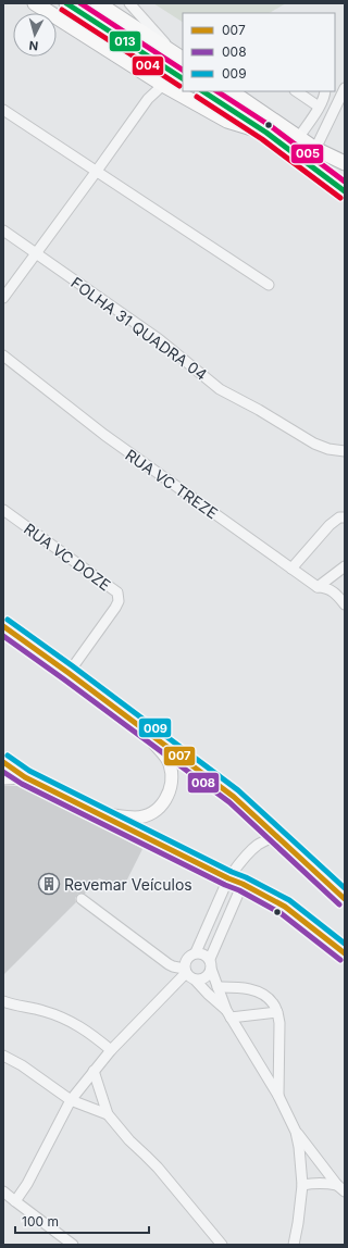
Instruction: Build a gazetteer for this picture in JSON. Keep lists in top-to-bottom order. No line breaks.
{"streets":{"street":["FOLHA 31 QUADRA 04","RUA VC TREZE","RUA VC DOZE"]},"places":{"building":["Revemar Veículos"]},"lines":["transit line 013","transit line 005","transit line 004","transit line 009","transit line 007","transit line 008"],"legend":["007","008","009"],"scale_bar":"100 m","north":"bottom"}
